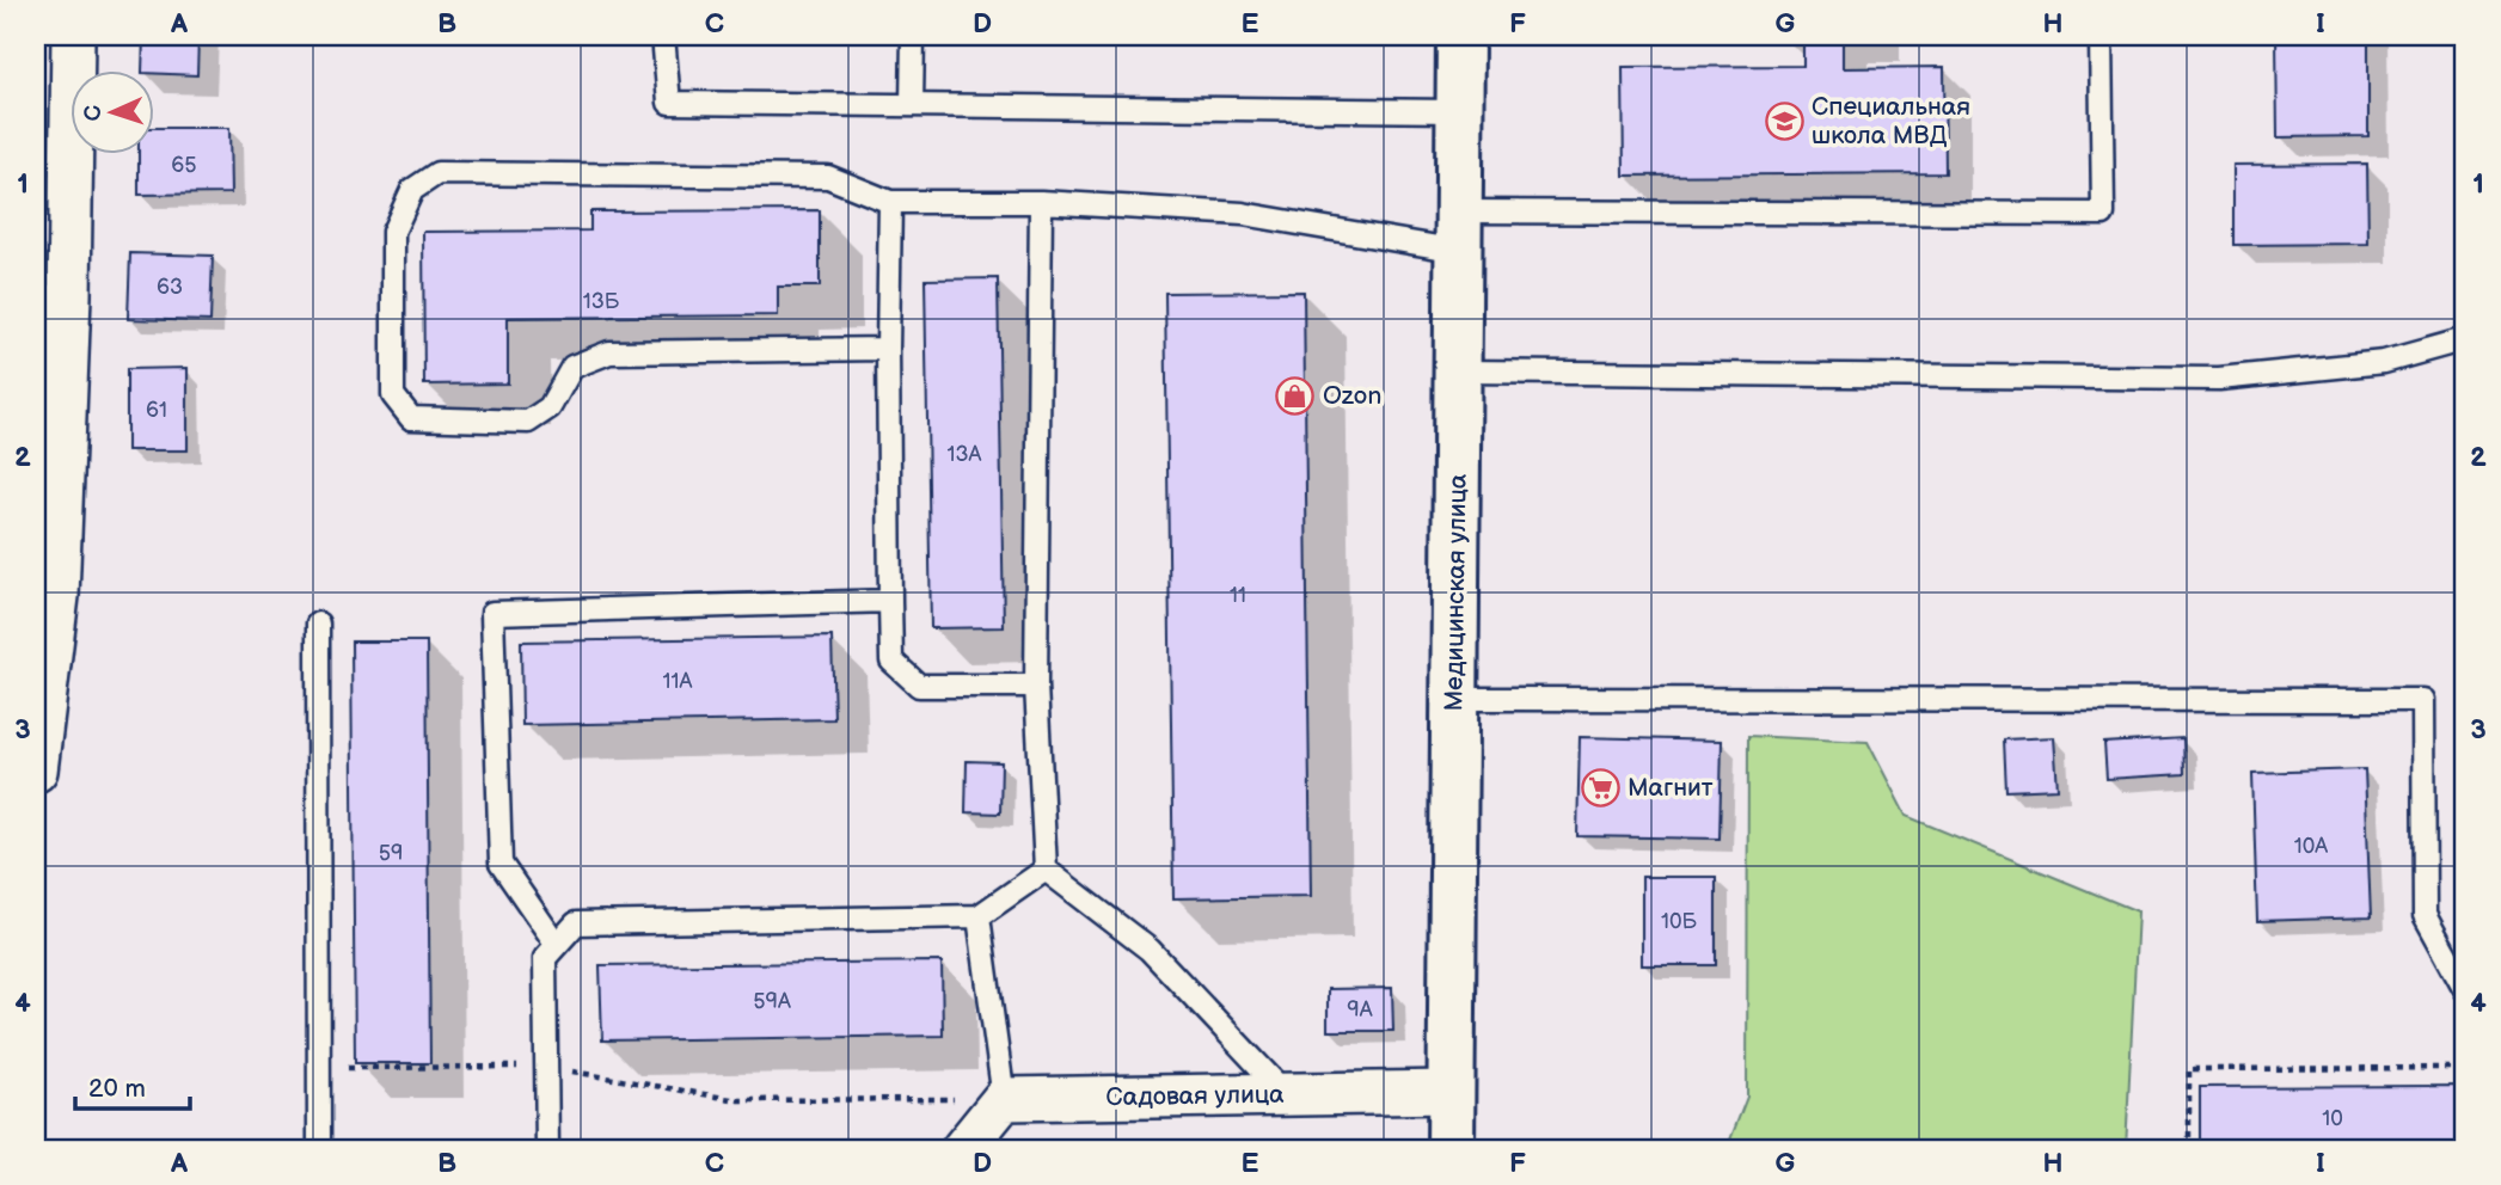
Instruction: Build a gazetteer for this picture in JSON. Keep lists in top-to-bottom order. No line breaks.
{"streets":{"main road":["Медицинская улица"],"street":["Садовая улица"]},"crossings":[["Медицинская улица","Садовая улица"]],"places":{"school or university":["Специальная школа МВД"],"shop":["Ozon"],"supermarket":["Магнит"]},"house_numbers":["65","63","13Б","61","13А","11","11А","10А","59","10Б","59А","9А","10"],"scale_bar":"20 m","north":"left","grid":{"columns":["A","B","C","D","E","F","G","H","I"],"rows":["1","2","3","4"]}}
